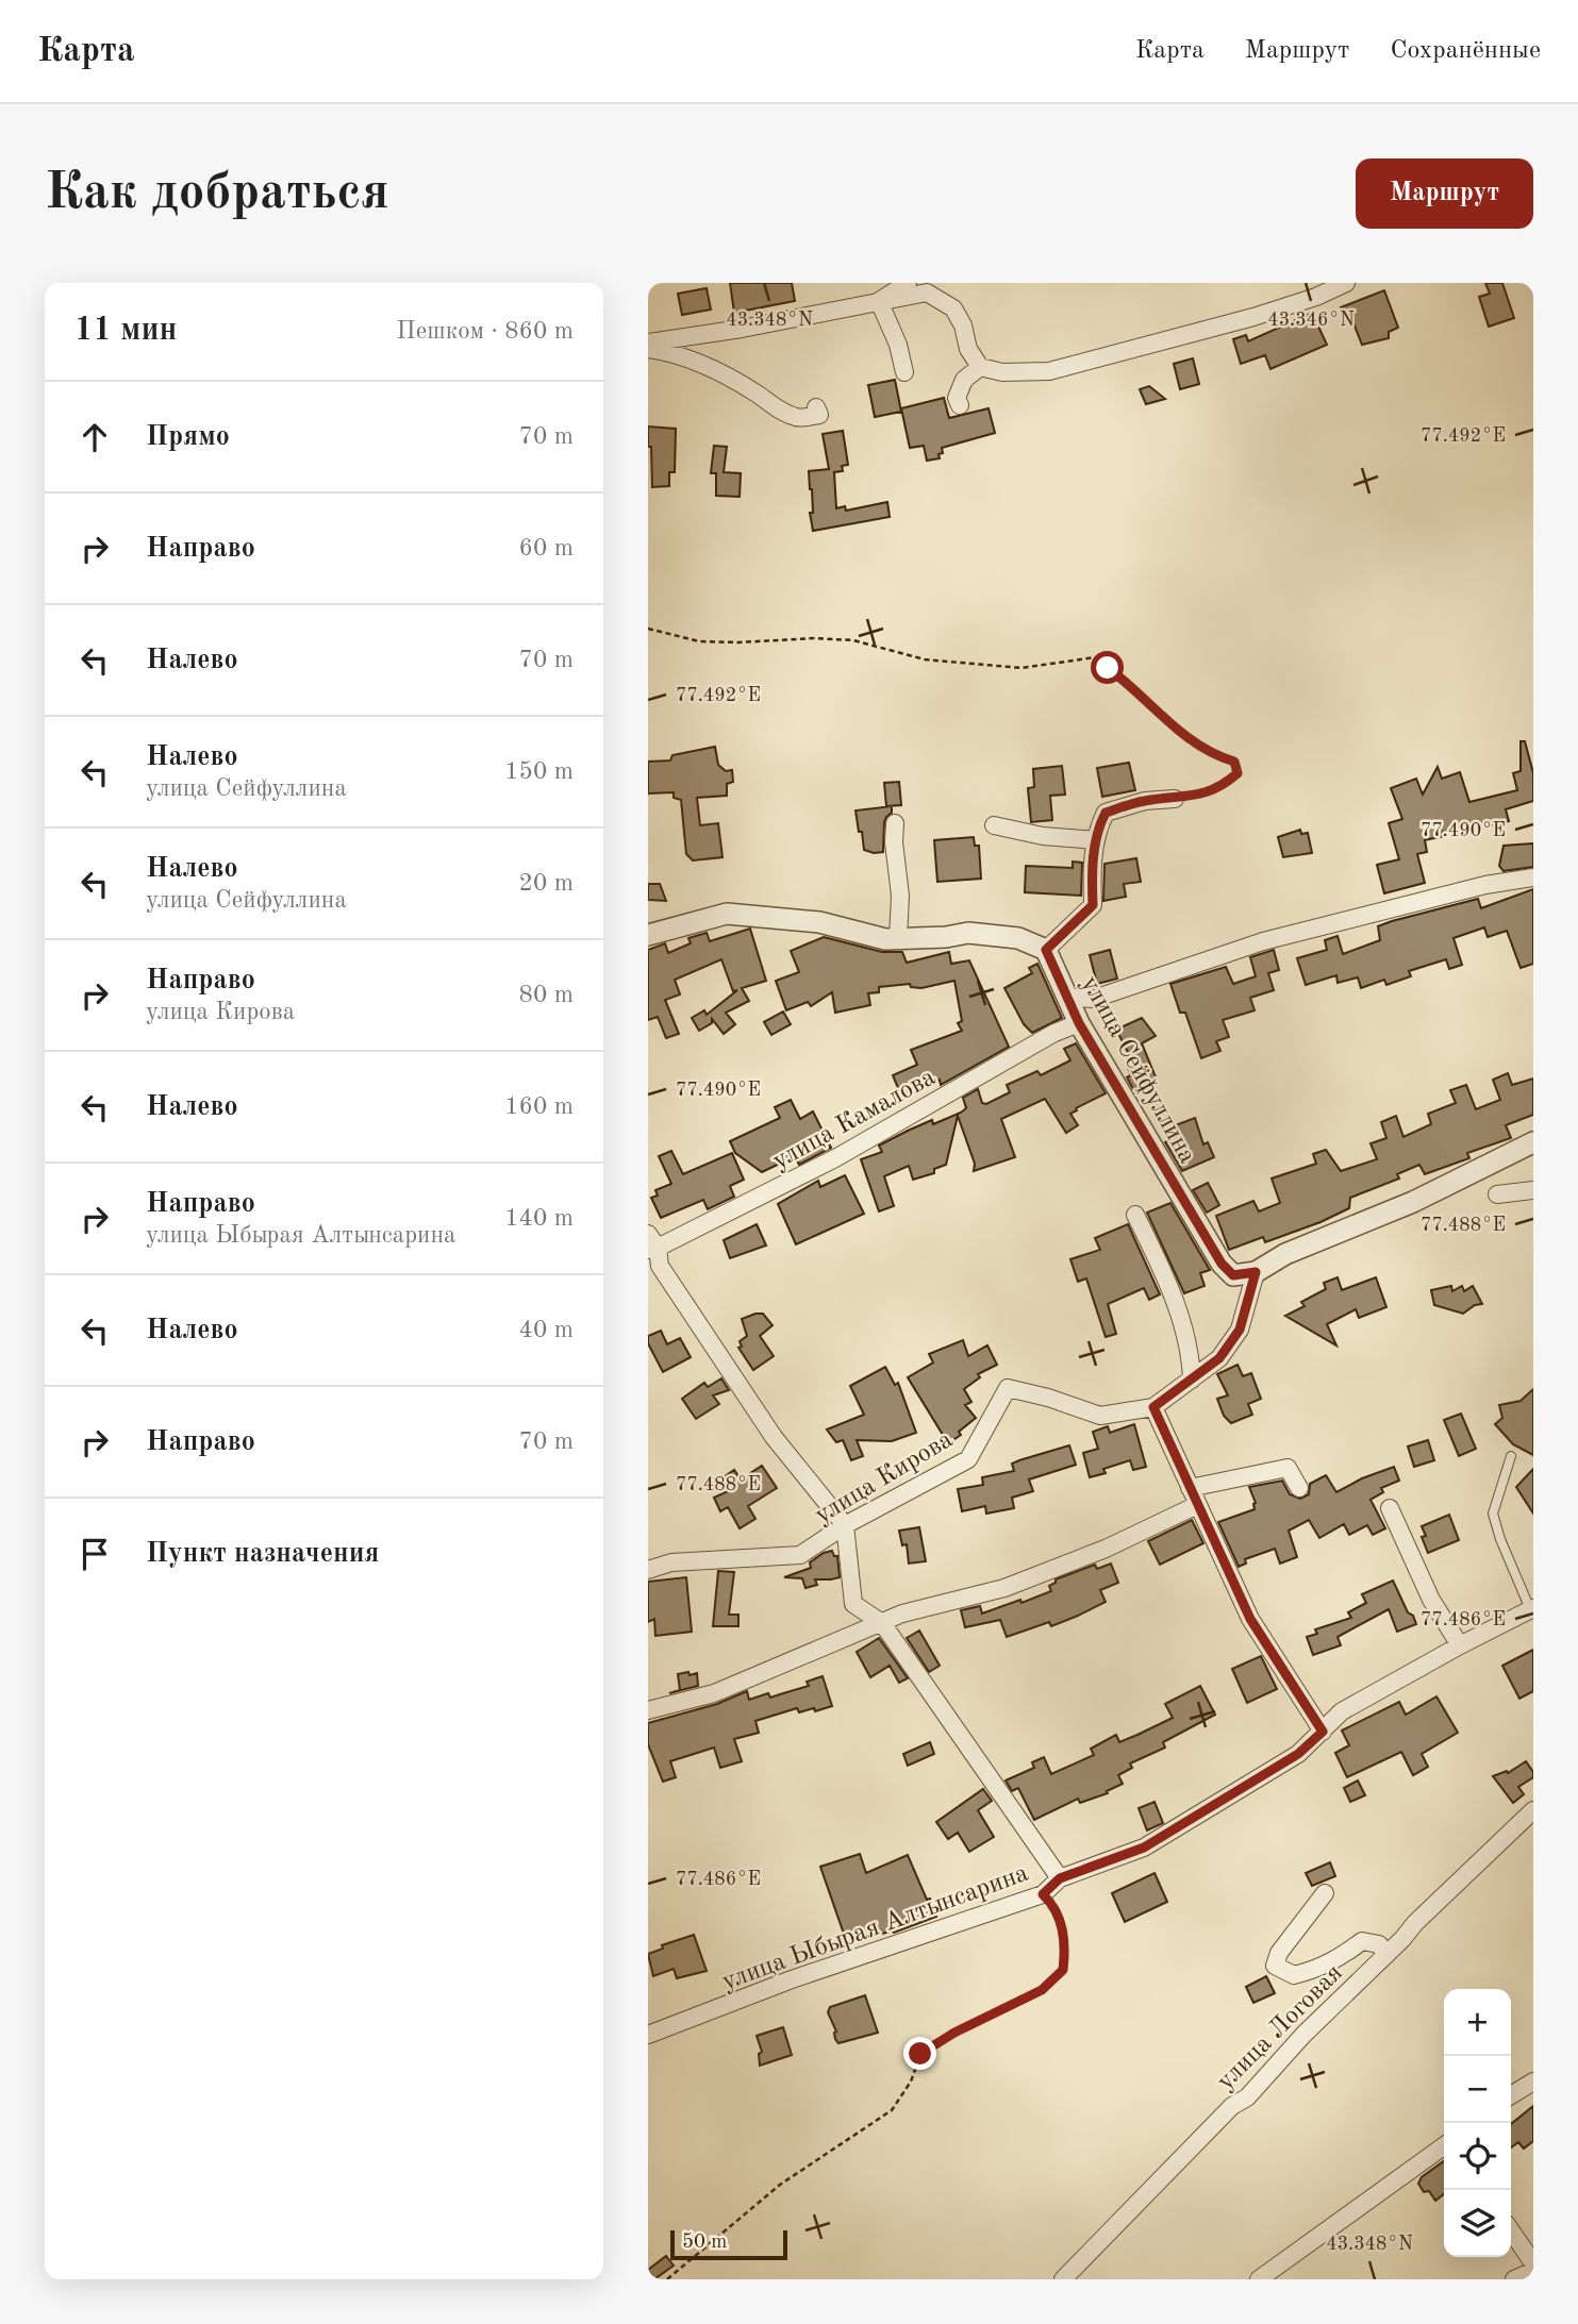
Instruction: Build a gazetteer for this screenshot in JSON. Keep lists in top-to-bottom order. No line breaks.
{"streets":{"street":["улица Сейфуллина","улица Камалова","улица Кирова","улица Ыбырая Алтынсарина","улица Логовая"]},"crossings":[["улица Сейфуллина","улица Камалова"],["улица Сейфуллина","улица Кирова"]],"scale_bar":"50 m","page":{"header":"Карта","nav":["Карта","Маршрут","Сохранённые"],"buttons":"Маршрут","title":"Как добраться","heading":["11 мин","Пешком · 860 m"],"list":[["Прямо","70 m"],["Направо","60 m"],["Налево","70 m"],["Налево","улица Сейфуллина","150 m"],["Налево","улица Сейфуллина","20 m"],["Направо","улица Кирова","80 m"],["Налево","160 m"],["Направо","улица Ыбырая Алтынсарина","140 m"],["Налево","40 m"],["Направо","70 m"],"Пункт назначения"],"map_buttons":["+","−"],"scale":"50 m"},"coordinates":["43.348°N","43.346°N","77.492°E","77.490°E","77.488°E","77.486°E"]}
